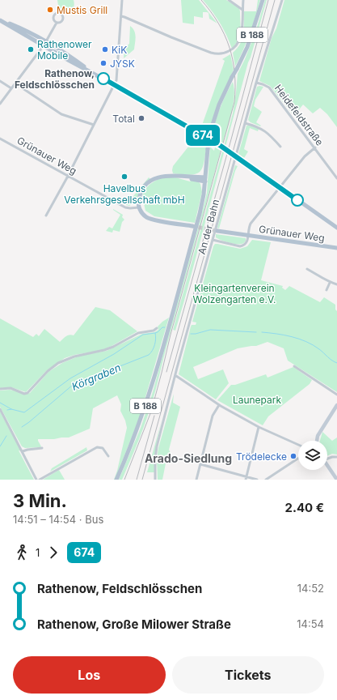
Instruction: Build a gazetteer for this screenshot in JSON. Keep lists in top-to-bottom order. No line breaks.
{"streets":{"main road":["B 188","Grünauer Weg"],"street":["Heidefeldstraße","An der Bahn"]},"crossings":[["Heidefeldstraße","An der Bahn"],["Grünauer Weg","An der Bahn"]],"districts":["Arado-Siedlung"],"water":["Körgraben"],"parks":["Kleingartenverein Wolzengarten e.V.","Launepark"],"places":["Mustis Grill","Rathenower Mobile","KiK","JYSK","Rathenow, Feldschlösschen","Total","Havelbus Verkehrsgesellschaft mbH","Trödelecke"],"lines":["bus line 674"],"page":{"on_map":"674","heading":["3 Min.","14:51 – 14:54 · Bus","2.40 €"],"legs":["1","674"],"list":[{"name":"Rathenow, Feldschlösschen","value":"14:52"},{"name":"Rathenow, Große Milower Straße","value":"14:54"}],"buttons":["Los","Tickets"]}}
